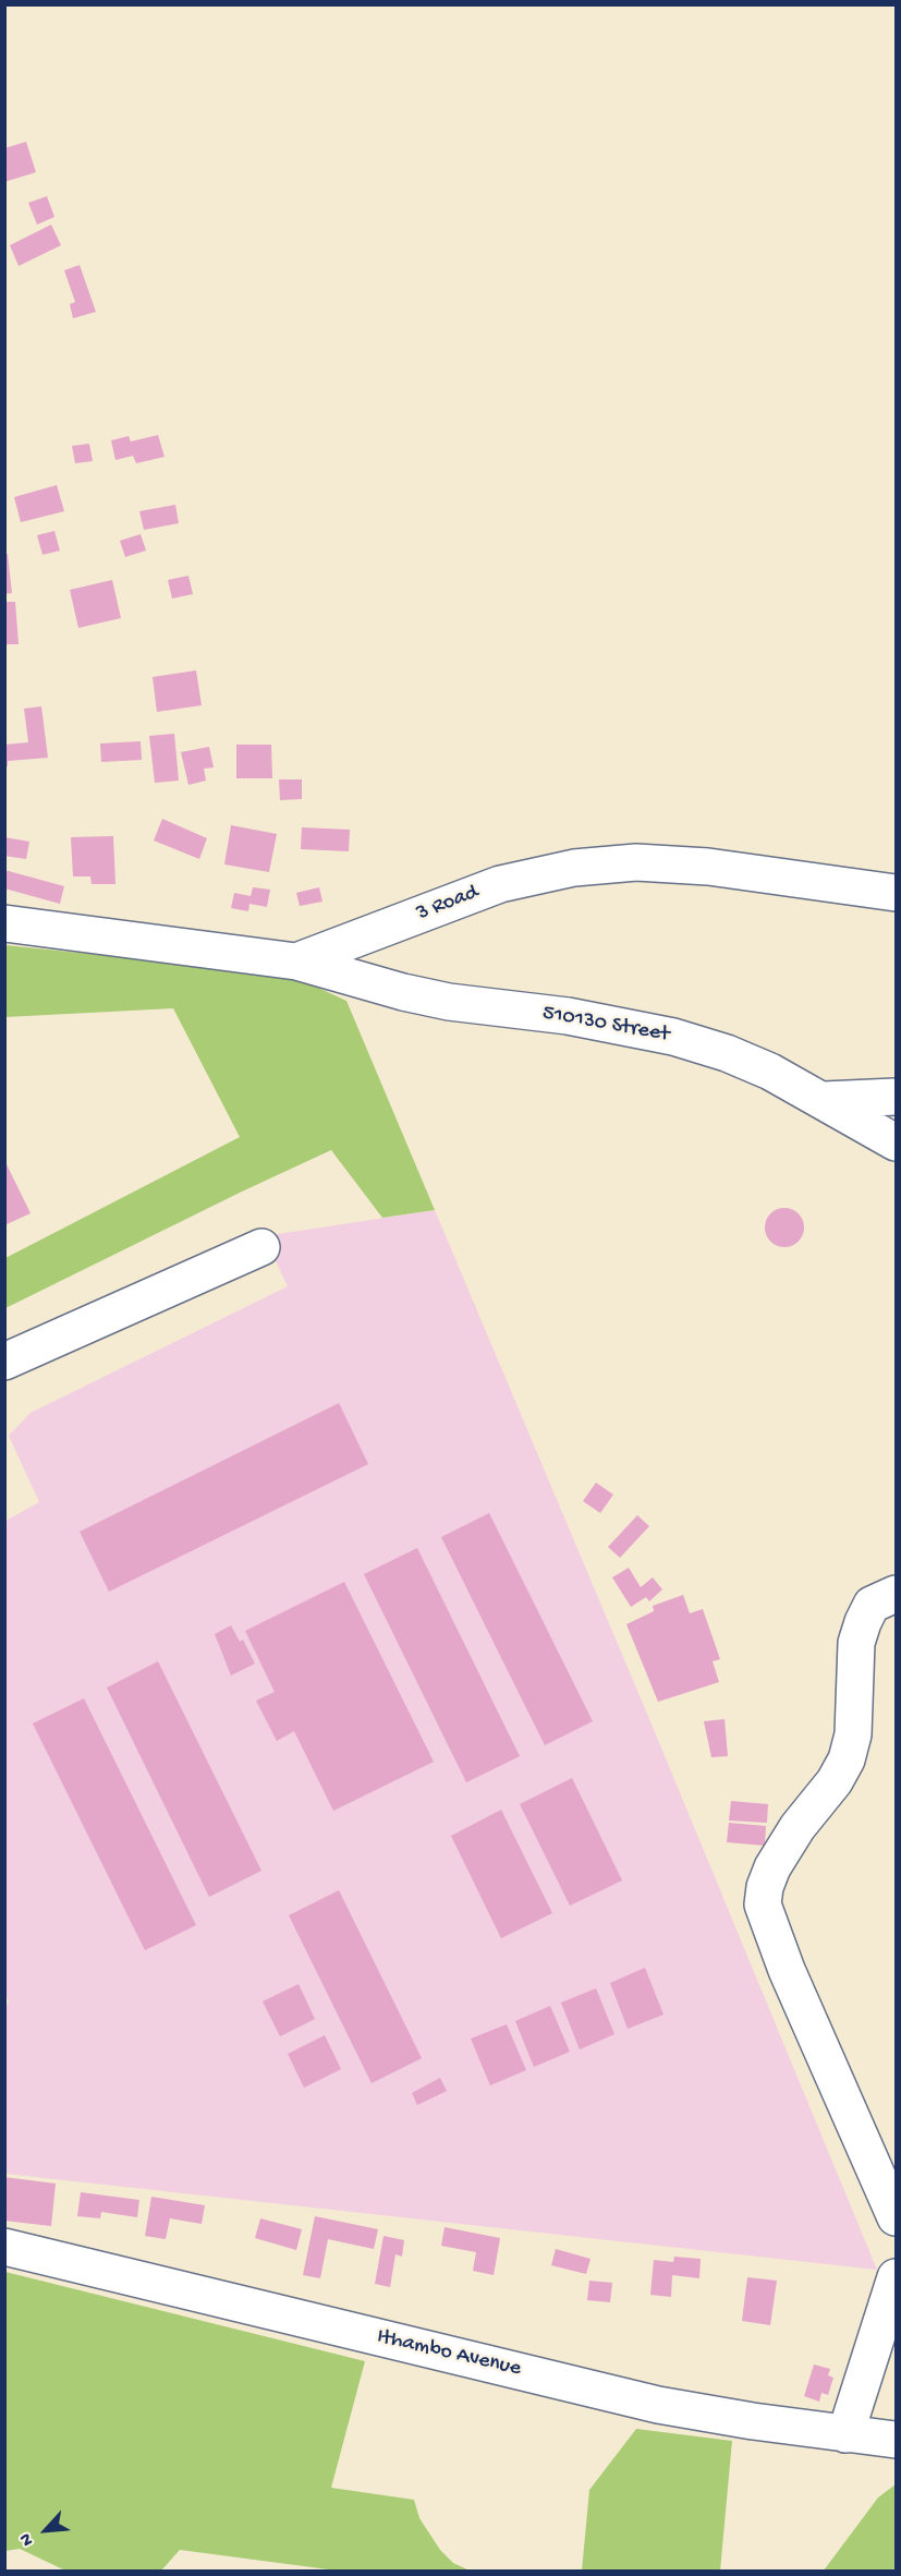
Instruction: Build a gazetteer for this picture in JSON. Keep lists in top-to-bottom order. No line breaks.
{"streets":{"street":["3 Road","510130 Street","Ithambo Avenue"]},"crossings":[["3 Road","510130 Street"]],"north":"bottom left"}
